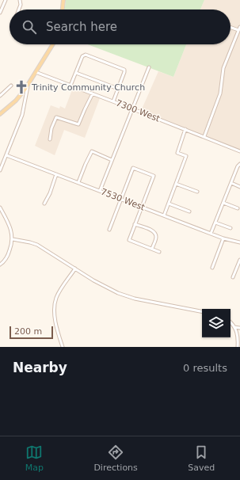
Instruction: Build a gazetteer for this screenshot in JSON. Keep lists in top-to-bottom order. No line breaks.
{"streets":{"street":["7300 West","7530 West"]},"places":{"church":["Trinity Community Church"]},"scale_bar":"200 m","page":{"search":"Search here","scale":"200 m","heading":["Nearby","0 results"],"nav":["Map","Directions","Saved"]}}
